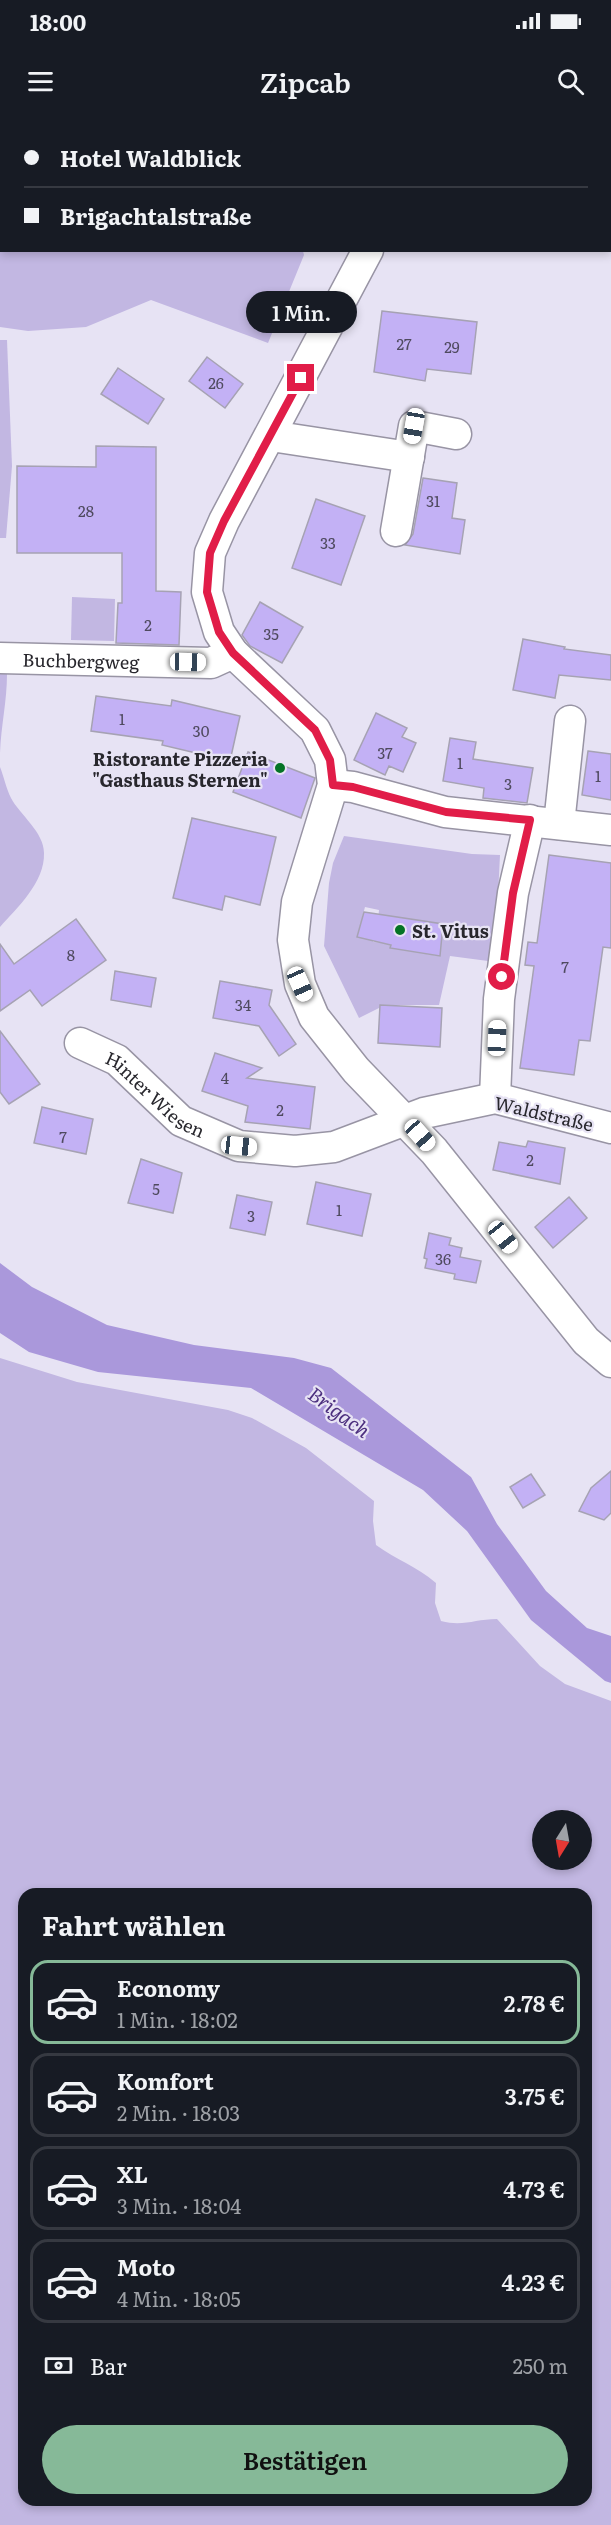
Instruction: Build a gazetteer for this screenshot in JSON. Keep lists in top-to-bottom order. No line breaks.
{"streets":{"street":["Buchbergweg","Hinter Wiesen","Waldstraße"]},"crossings":[["Hinter Wiesen","Waldstraße"]],"water":["Brigach"],"places":["Ristorante Pizzeria \"Gasthaus Sternen\"","St. Vitus"],"house_numbers":["27","29","26","31","28","33","2","35","1","30","37","1","1","3","8","7","34","4","2","7","2","5","1","3","36"],"north":"bottom","page":{"status":"18:00","header":"Zipcab","banner":["Hotel Waldblick","Brigachtalstraße"],"bubble":"1 Min.","heading":"Fahrt wählen","list":[{"name":"Economy","note":"1 Min. · 18:02","value":"2.78 €"},{"name":"Komfort","note":"2 Min. · 18:03","value":"3.75 €"},{"name":"XL","note":"3 Min. · 18:04","value":"4.73 €"},{"name":"Moto","note":"4 Min. · 18:05","value":"4.23 €"}],"pay":["Bar","250 m"],"buttons":"Bestätigen"}}
